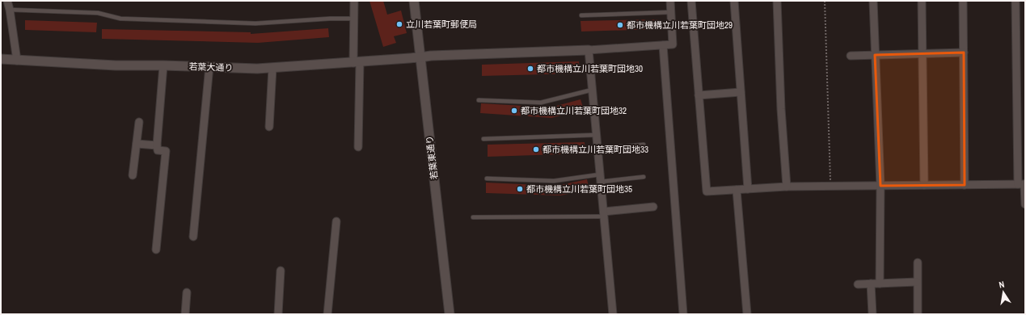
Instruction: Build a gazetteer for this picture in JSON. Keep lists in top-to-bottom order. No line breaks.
{"streets":{"street":["若葉大通り","若葉東通り"]},"crossings":[["若葉大通り","若葉東通り"]],"places":["立川若葉町郵便局","都市機構立川若葉町団地29","都市機構立川若葉町団地30","都市機構立川若葉町団地32","都市機構立川若葉町団地33","都市機構立川若葉町団地35"],"north":"top"}
